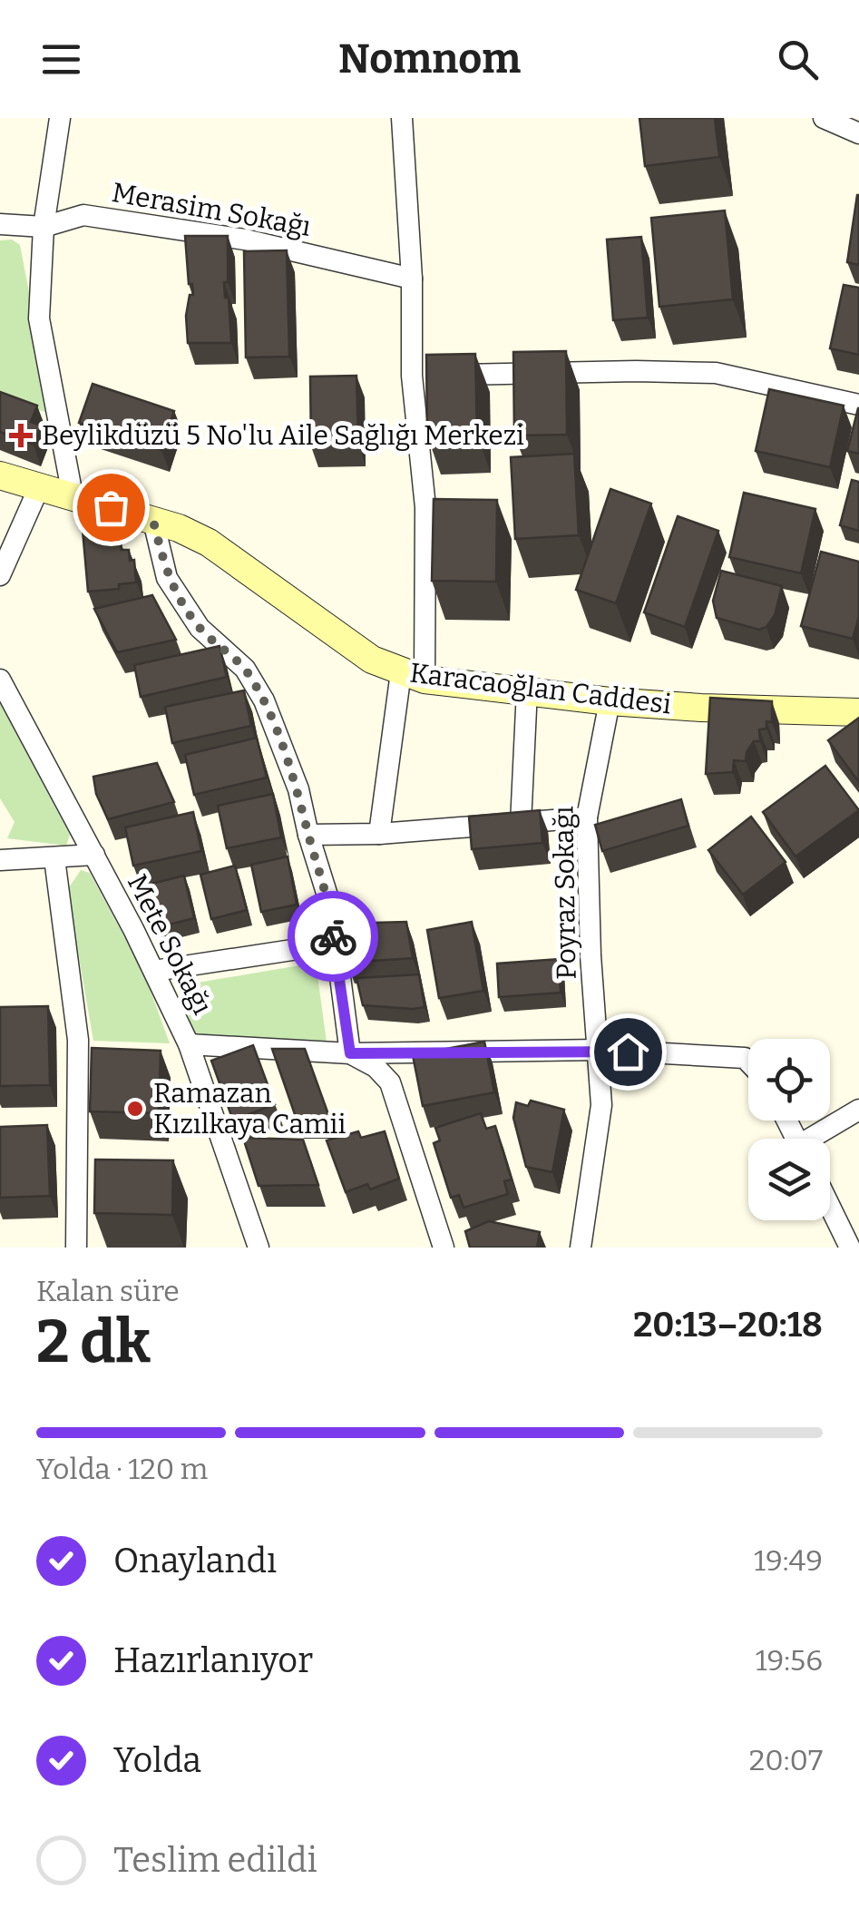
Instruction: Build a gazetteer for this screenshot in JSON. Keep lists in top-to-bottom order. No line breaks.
{"streets":{"street":["Merasim Sokağı","Karacaoğlan Caddesi","Poyraz Sokağı","Mete Sokağı"]},"crossings":[["Karacaoğlan Caddesi","Poyraz Sokağı"]],"places":{"health":["Beylikdüzü 5 No'lu Aile Sağlığı Merkezi"],"other":["Ramazan Kızılkaya Camii"]},"page":{"header":"Nomnom","heading":["2 dk","Kalan süre","20:13–20:18"],"bar":"Yolda · 120 m","list":[["Onaylandı","19:49"],["Hazırlanıyor","19:56"],["Yolda","20:07"],"Teslim edildi"]}}
